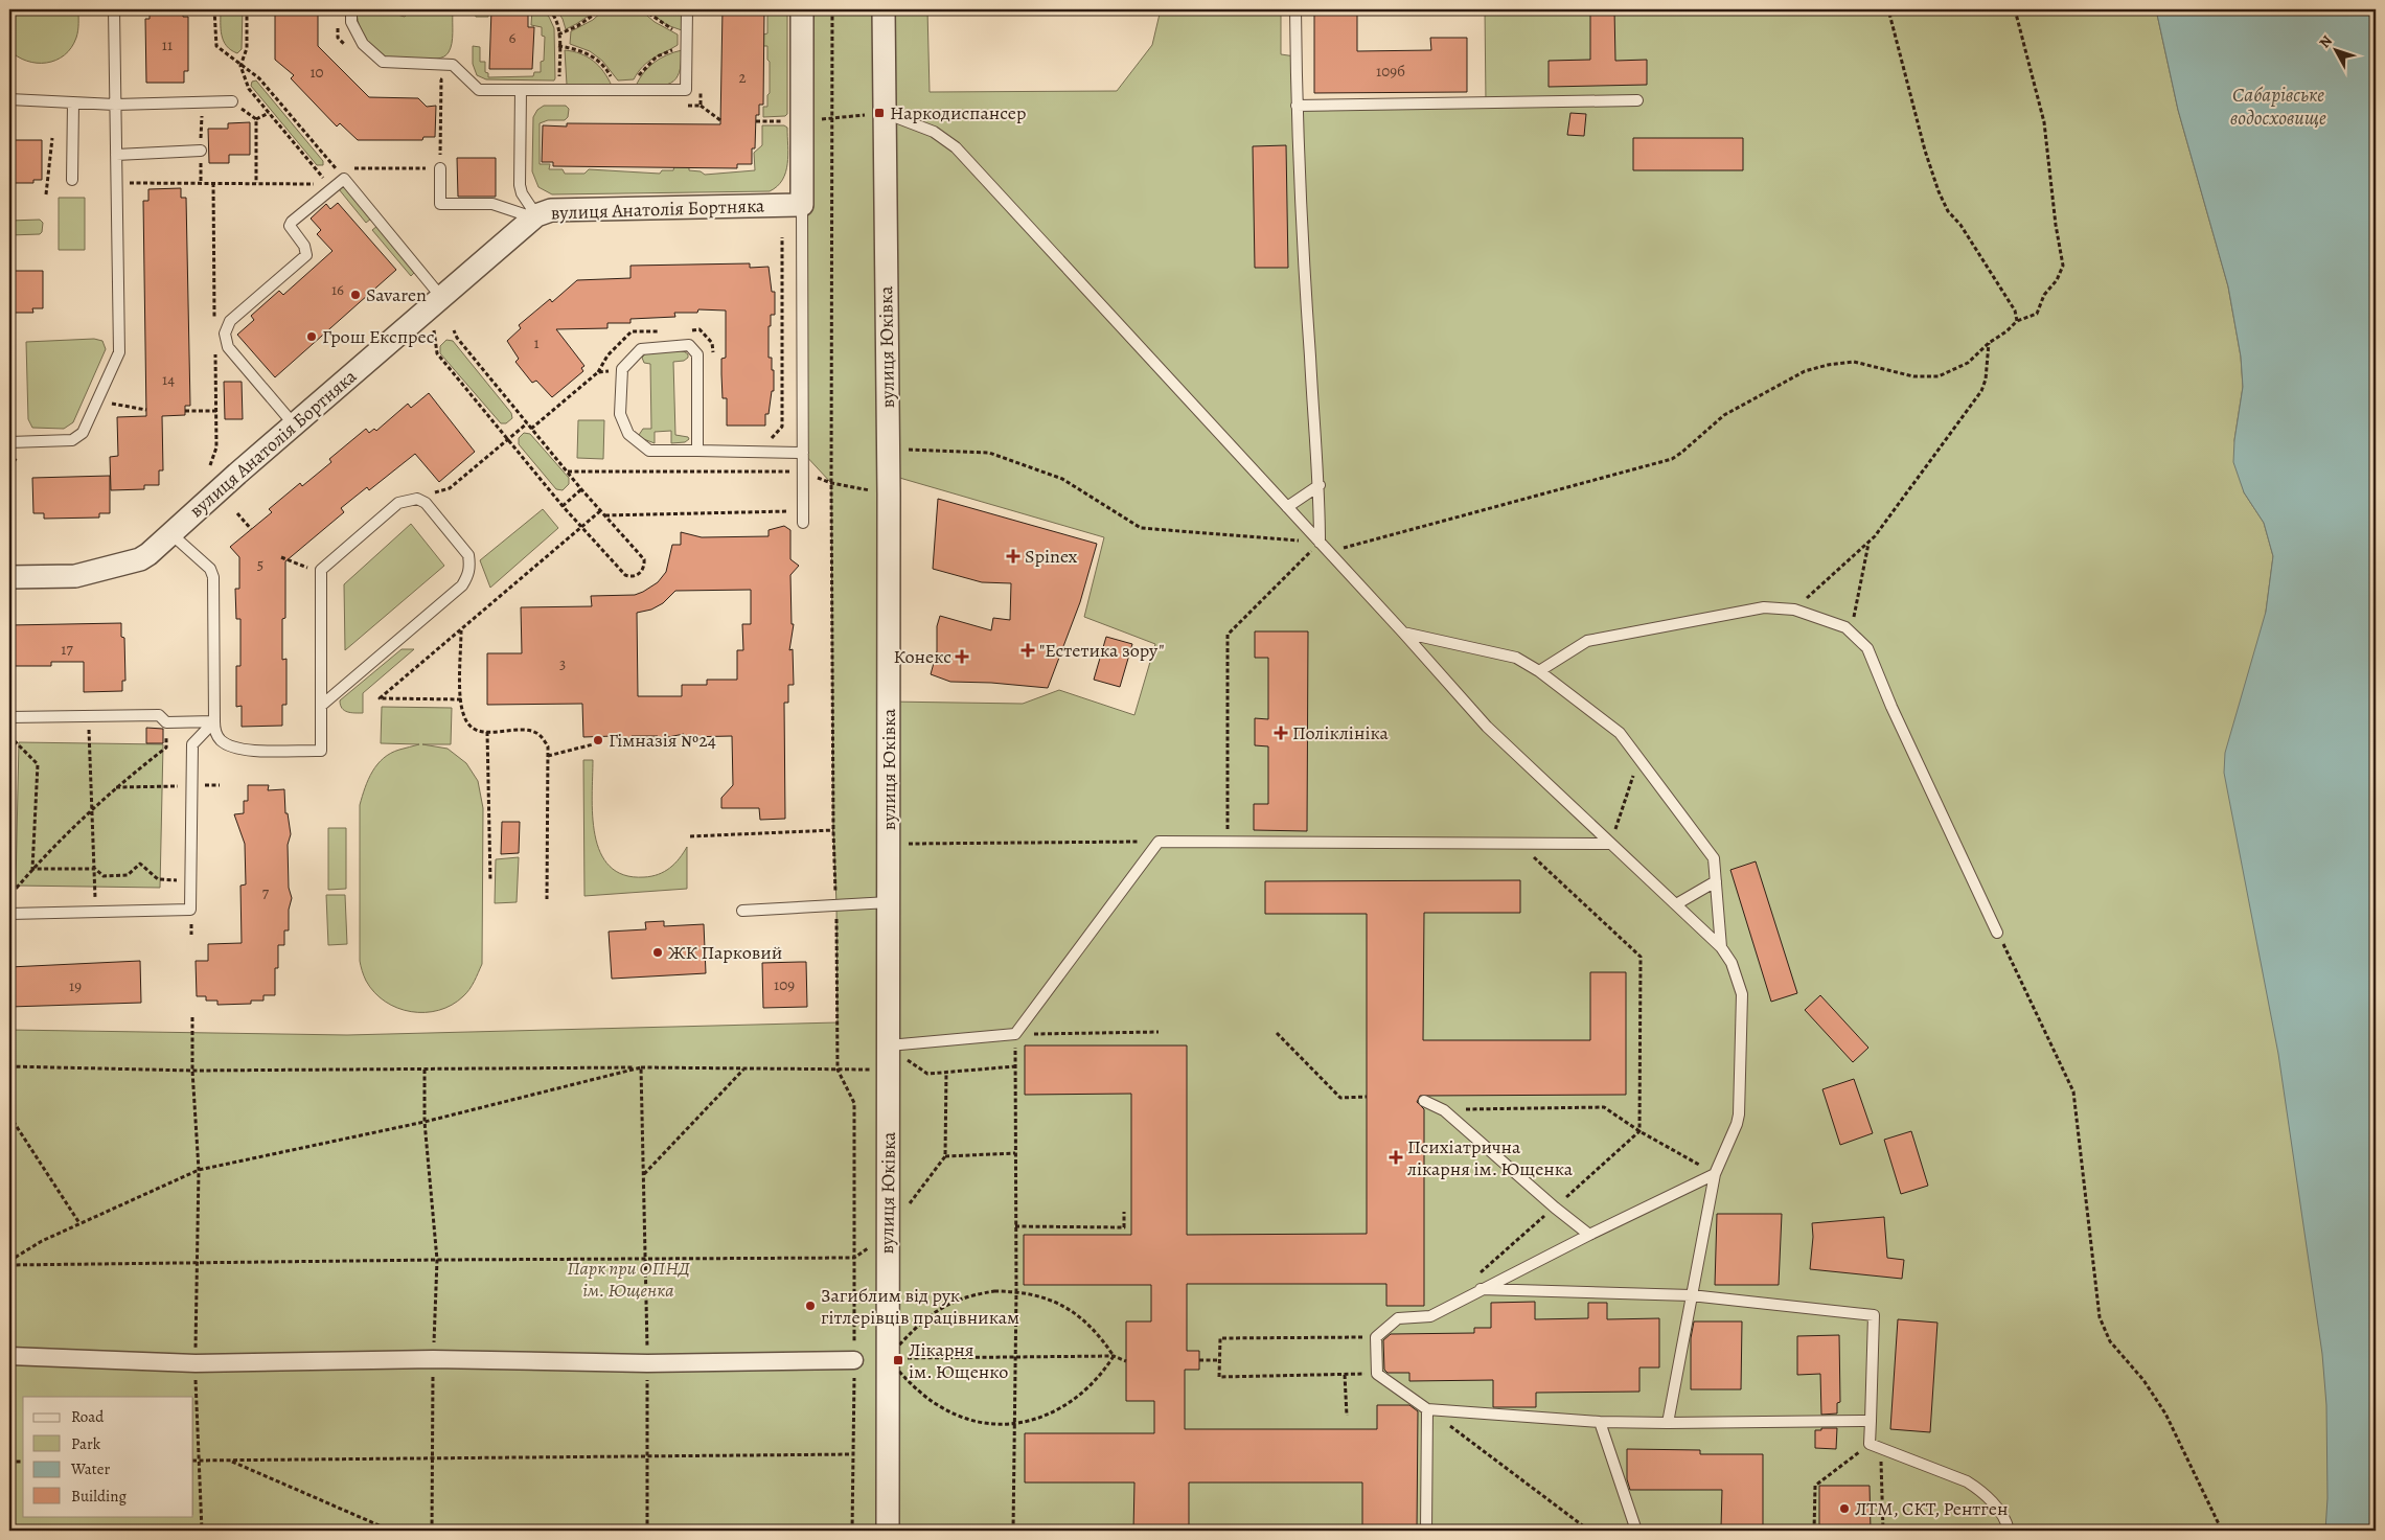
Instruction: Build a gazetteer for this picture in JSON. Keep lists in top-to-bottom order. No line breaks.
{"streets":{"street":["вулиця Анатолія Бортняка","вулиця Юківка"]},"water":["Сабарівське водосховище"],"parks":["Парк при ОПНД ім. Ющенка"],"places":{"transit":["Наркодиспансер","Лікарня ім. Ющенко"],"other":["Savaren","Грош Експрес","Гімназія №24","ЖК Парковий","Загиблим від рук гітлерівців працівникам","ЛТМ, СКТ, Рентген"],"health":["Spinex","\"Естетика зору\"","Конекс","Поліклініка","Психіатрична лікарня ім. Ющенка"]},"house_numbers":["6","11","109б","10","2","16","1","14","5","17","3","7","109","19"],"legend":["Road","Park","Water","Building"],"north":"top left"}
